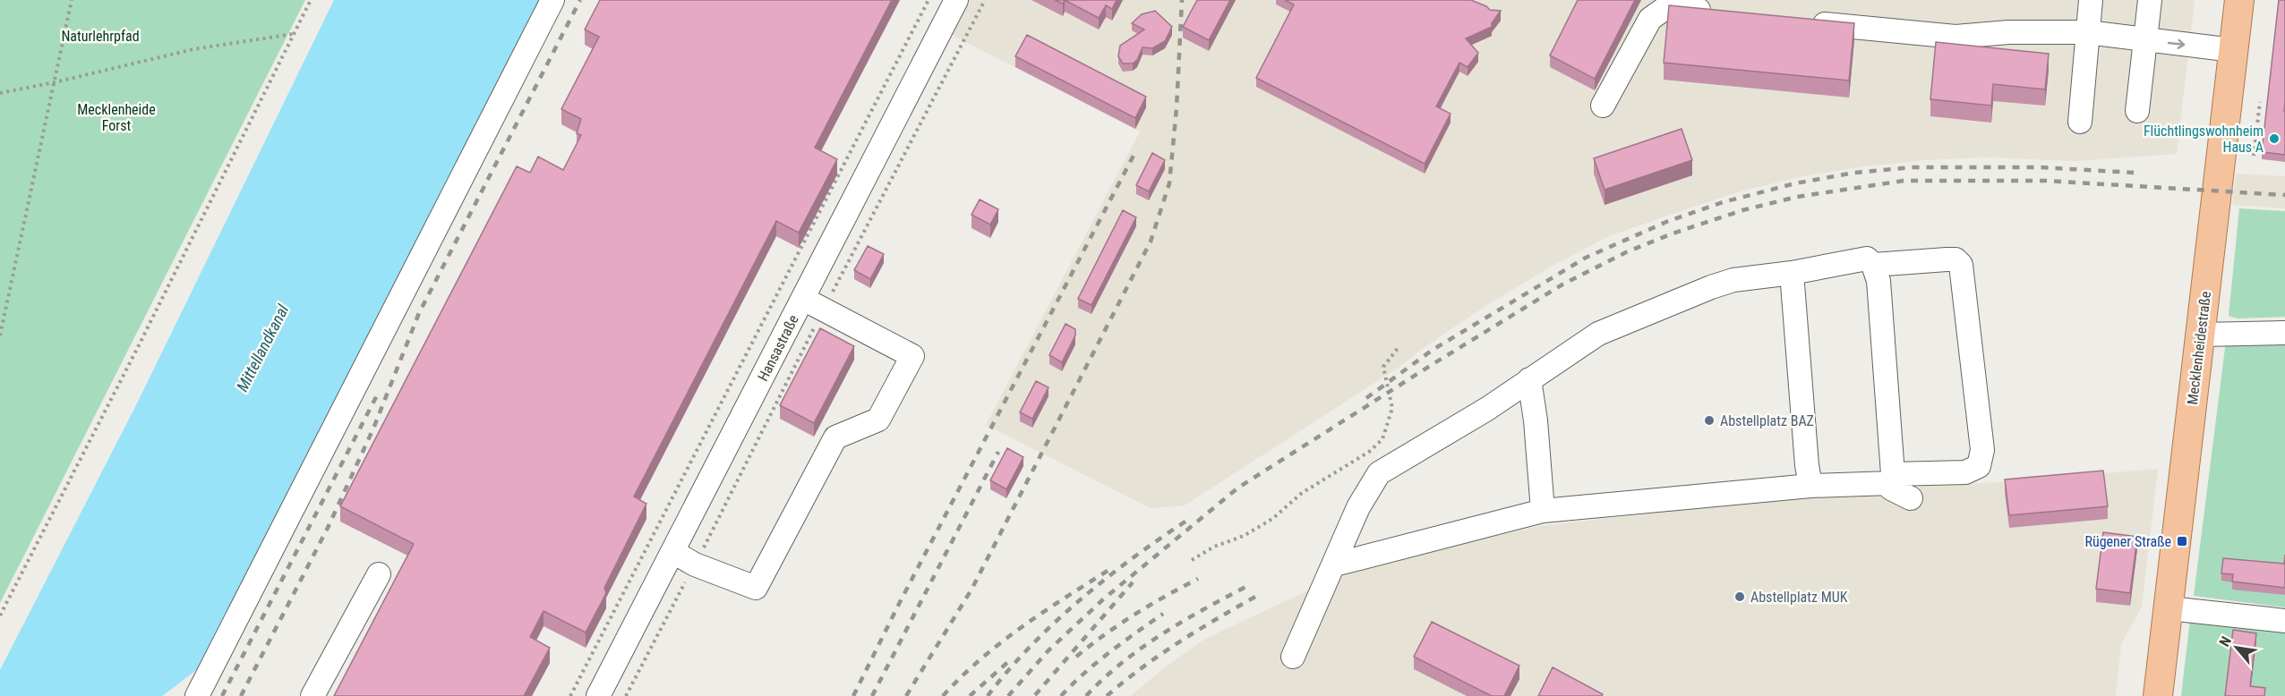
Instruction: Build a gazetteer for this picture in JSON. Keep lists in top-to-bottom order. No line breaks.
{"streets":{"main road":["Mecklenheidestraße"],"street":["Hansastraße"]},"water":["Mittellandkanal"],"parks":["Naturlehrpfad","Mecklenheide Forst"],"places":{"other":["Flüchtlingswohnheim Haus A","Abstellplatz BAZ","Abstellplatz MUK"],"transit":["Rügener Straße"]},"north":"top left"}
